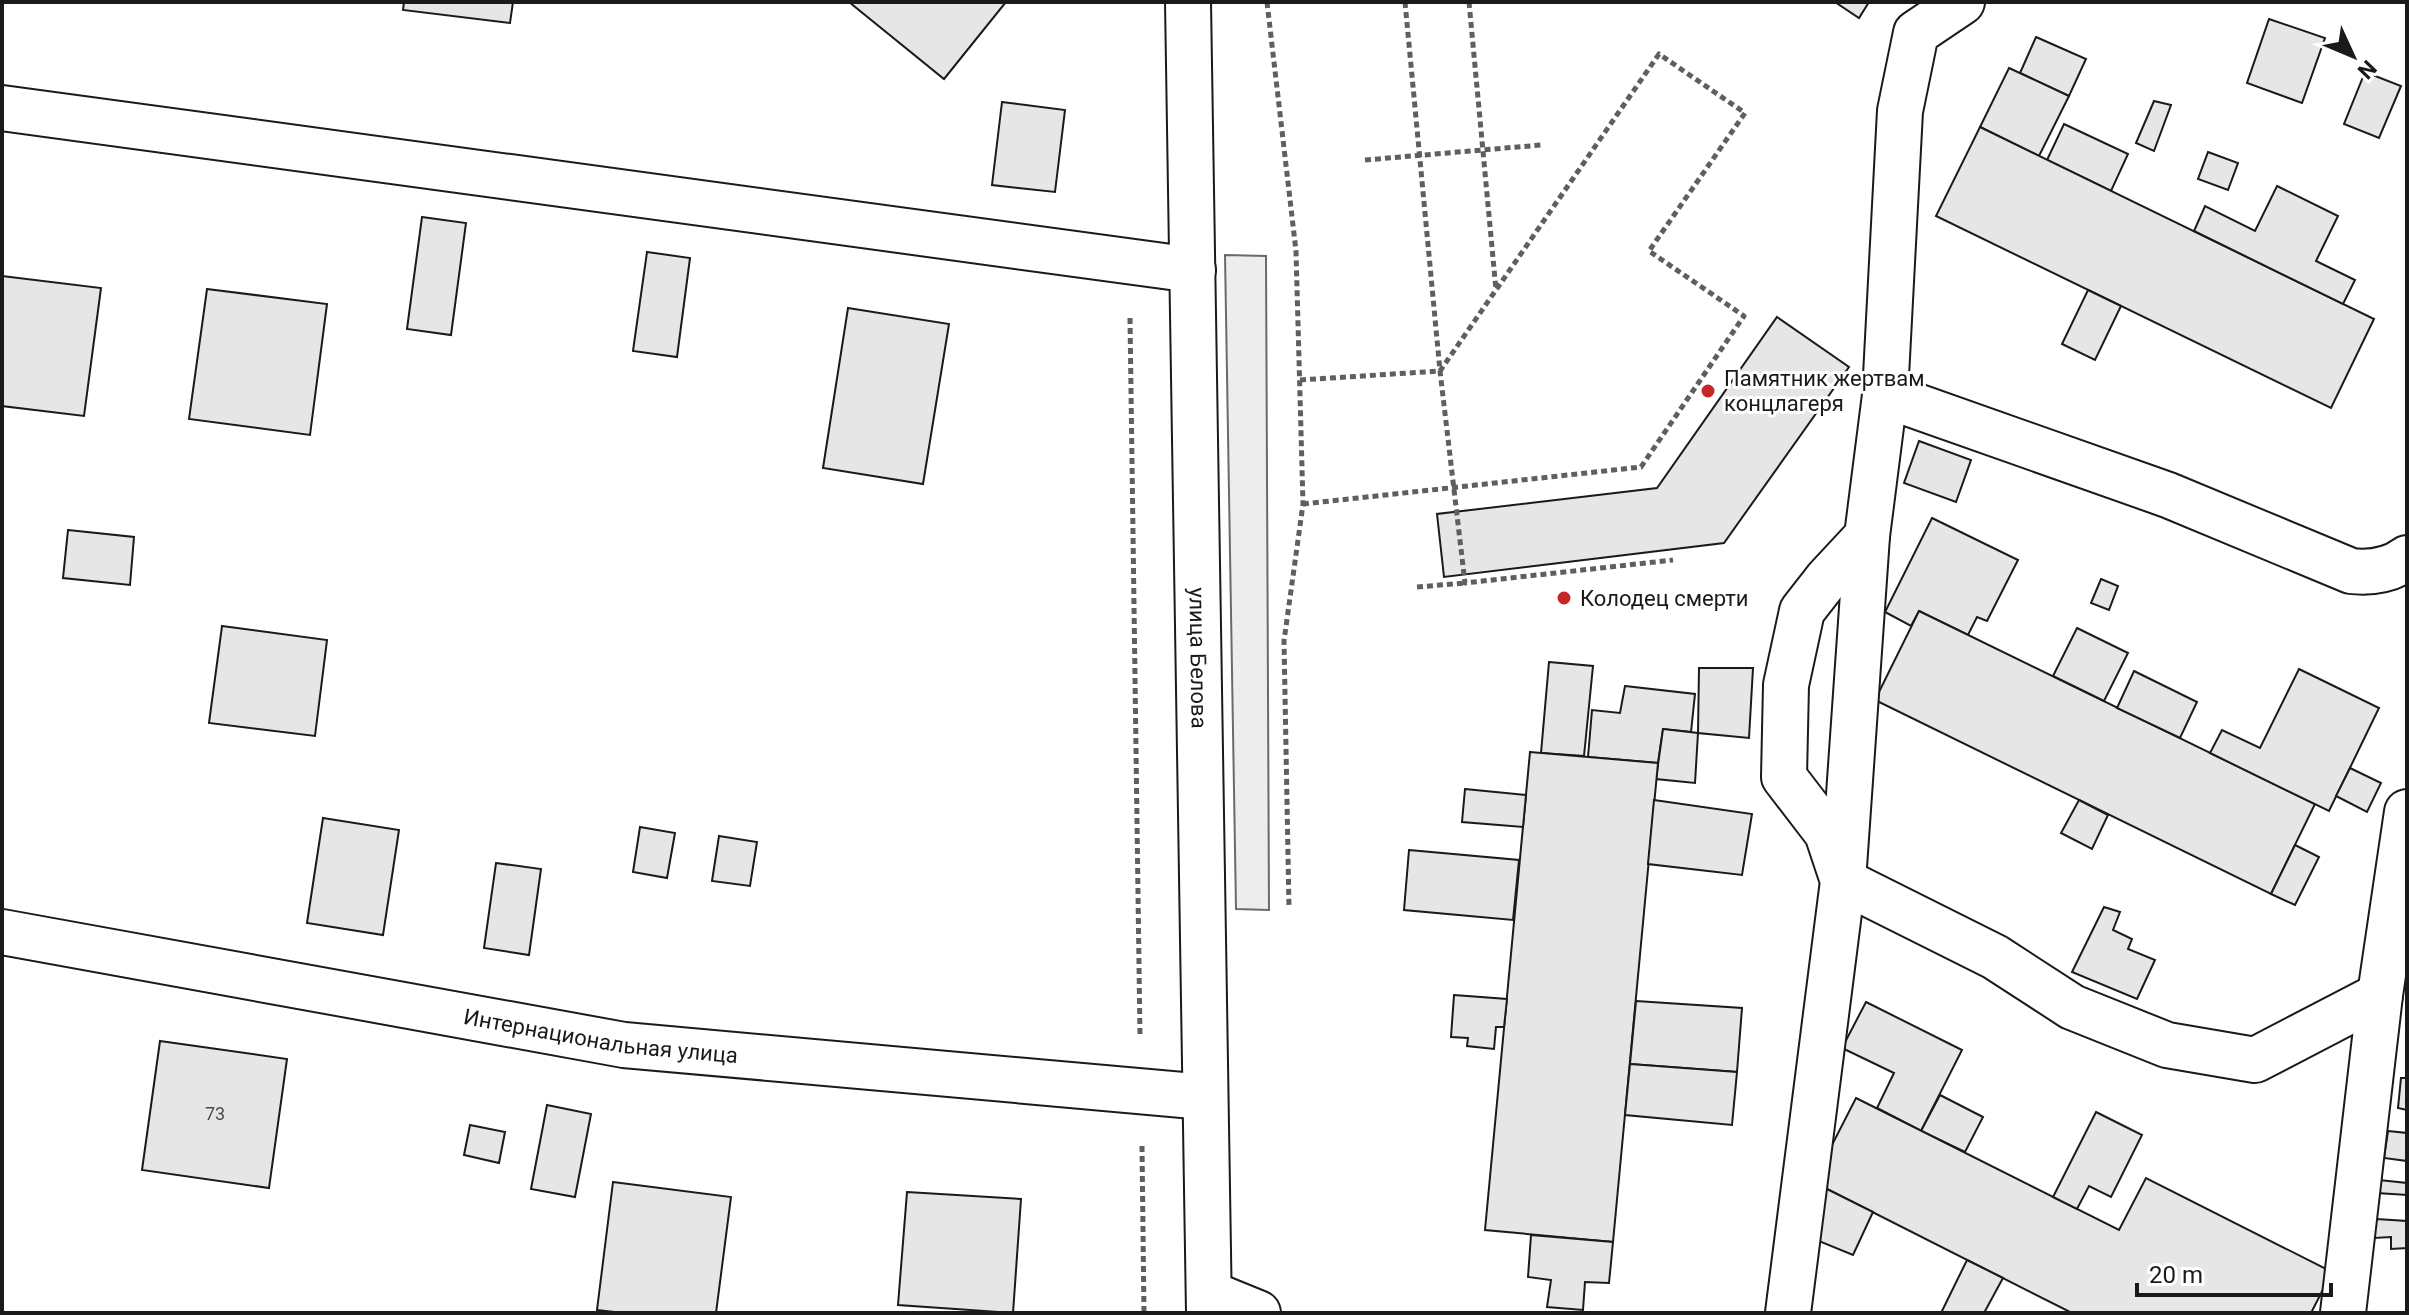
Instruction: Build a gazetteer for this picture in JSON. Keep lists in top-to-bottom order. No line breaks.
{"streets":{"street":["улица Белова","Интернациональная улица"]},"crossings":[["улица Белова","Интернациональная улица"]],"places":["Памятник жертвам концлагеря","Колодец смерти"],"house_numbers":["73"],"scale_bar":"20 m","north":"bottom right"}
